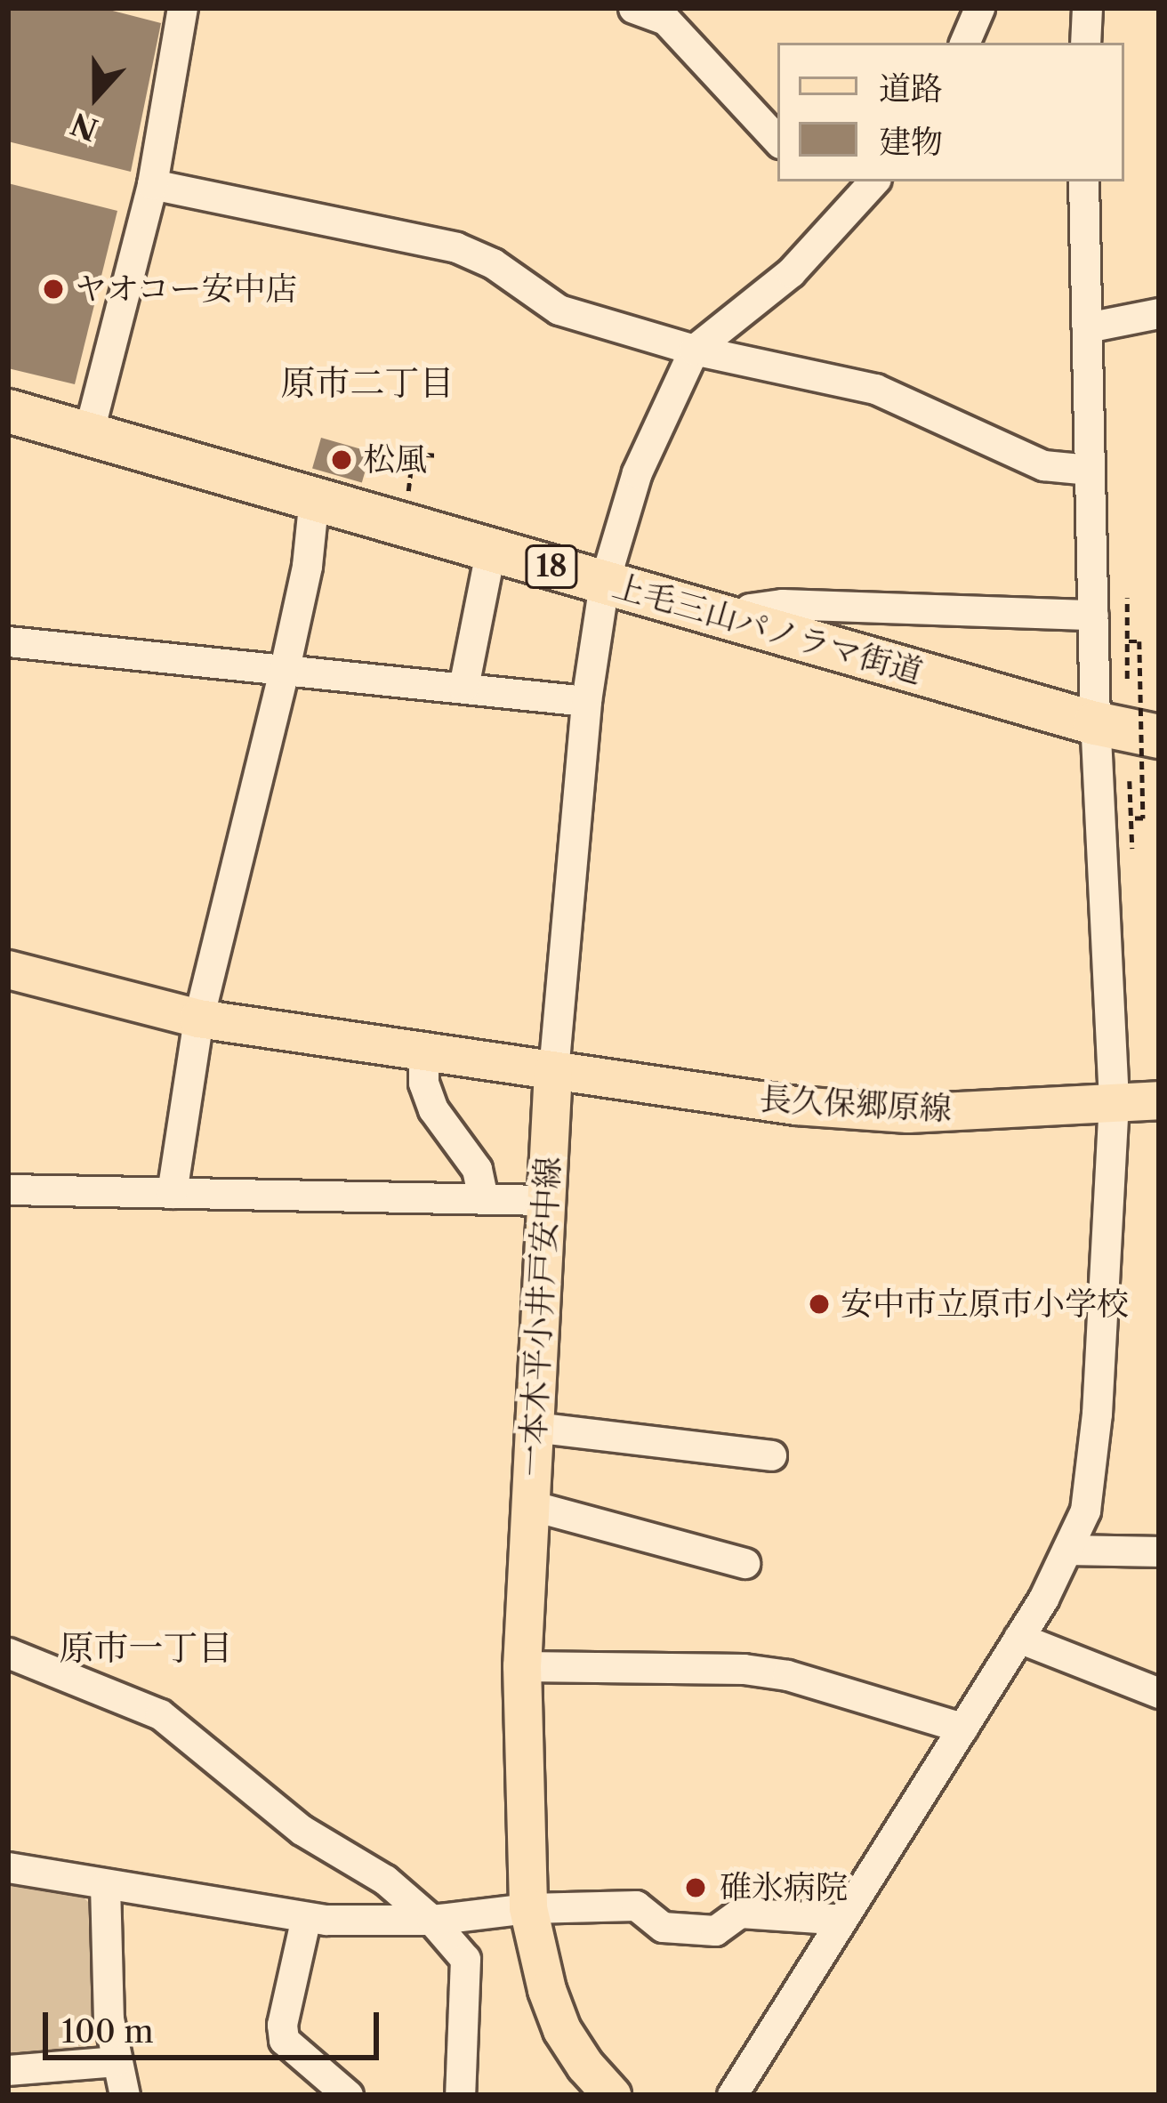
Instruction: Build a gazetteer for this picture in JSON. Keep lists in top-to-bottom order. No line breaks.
{"streets":{"highway":["18","上毛三山パノラマ街道"],"main road":["長久保郷原線","一本木平小井戸安中線"]},"crossings":[["長久保郷原線","一本木平小井戸安中線"]],"districts":["原市二丁目","原市一丁目"],"places":["ヤオコー安中店","松風","安中市立原市小学校","碓氷病院"],"legend":["道路","建物"],"scale_bar":"100 m","north":"bottom"}
